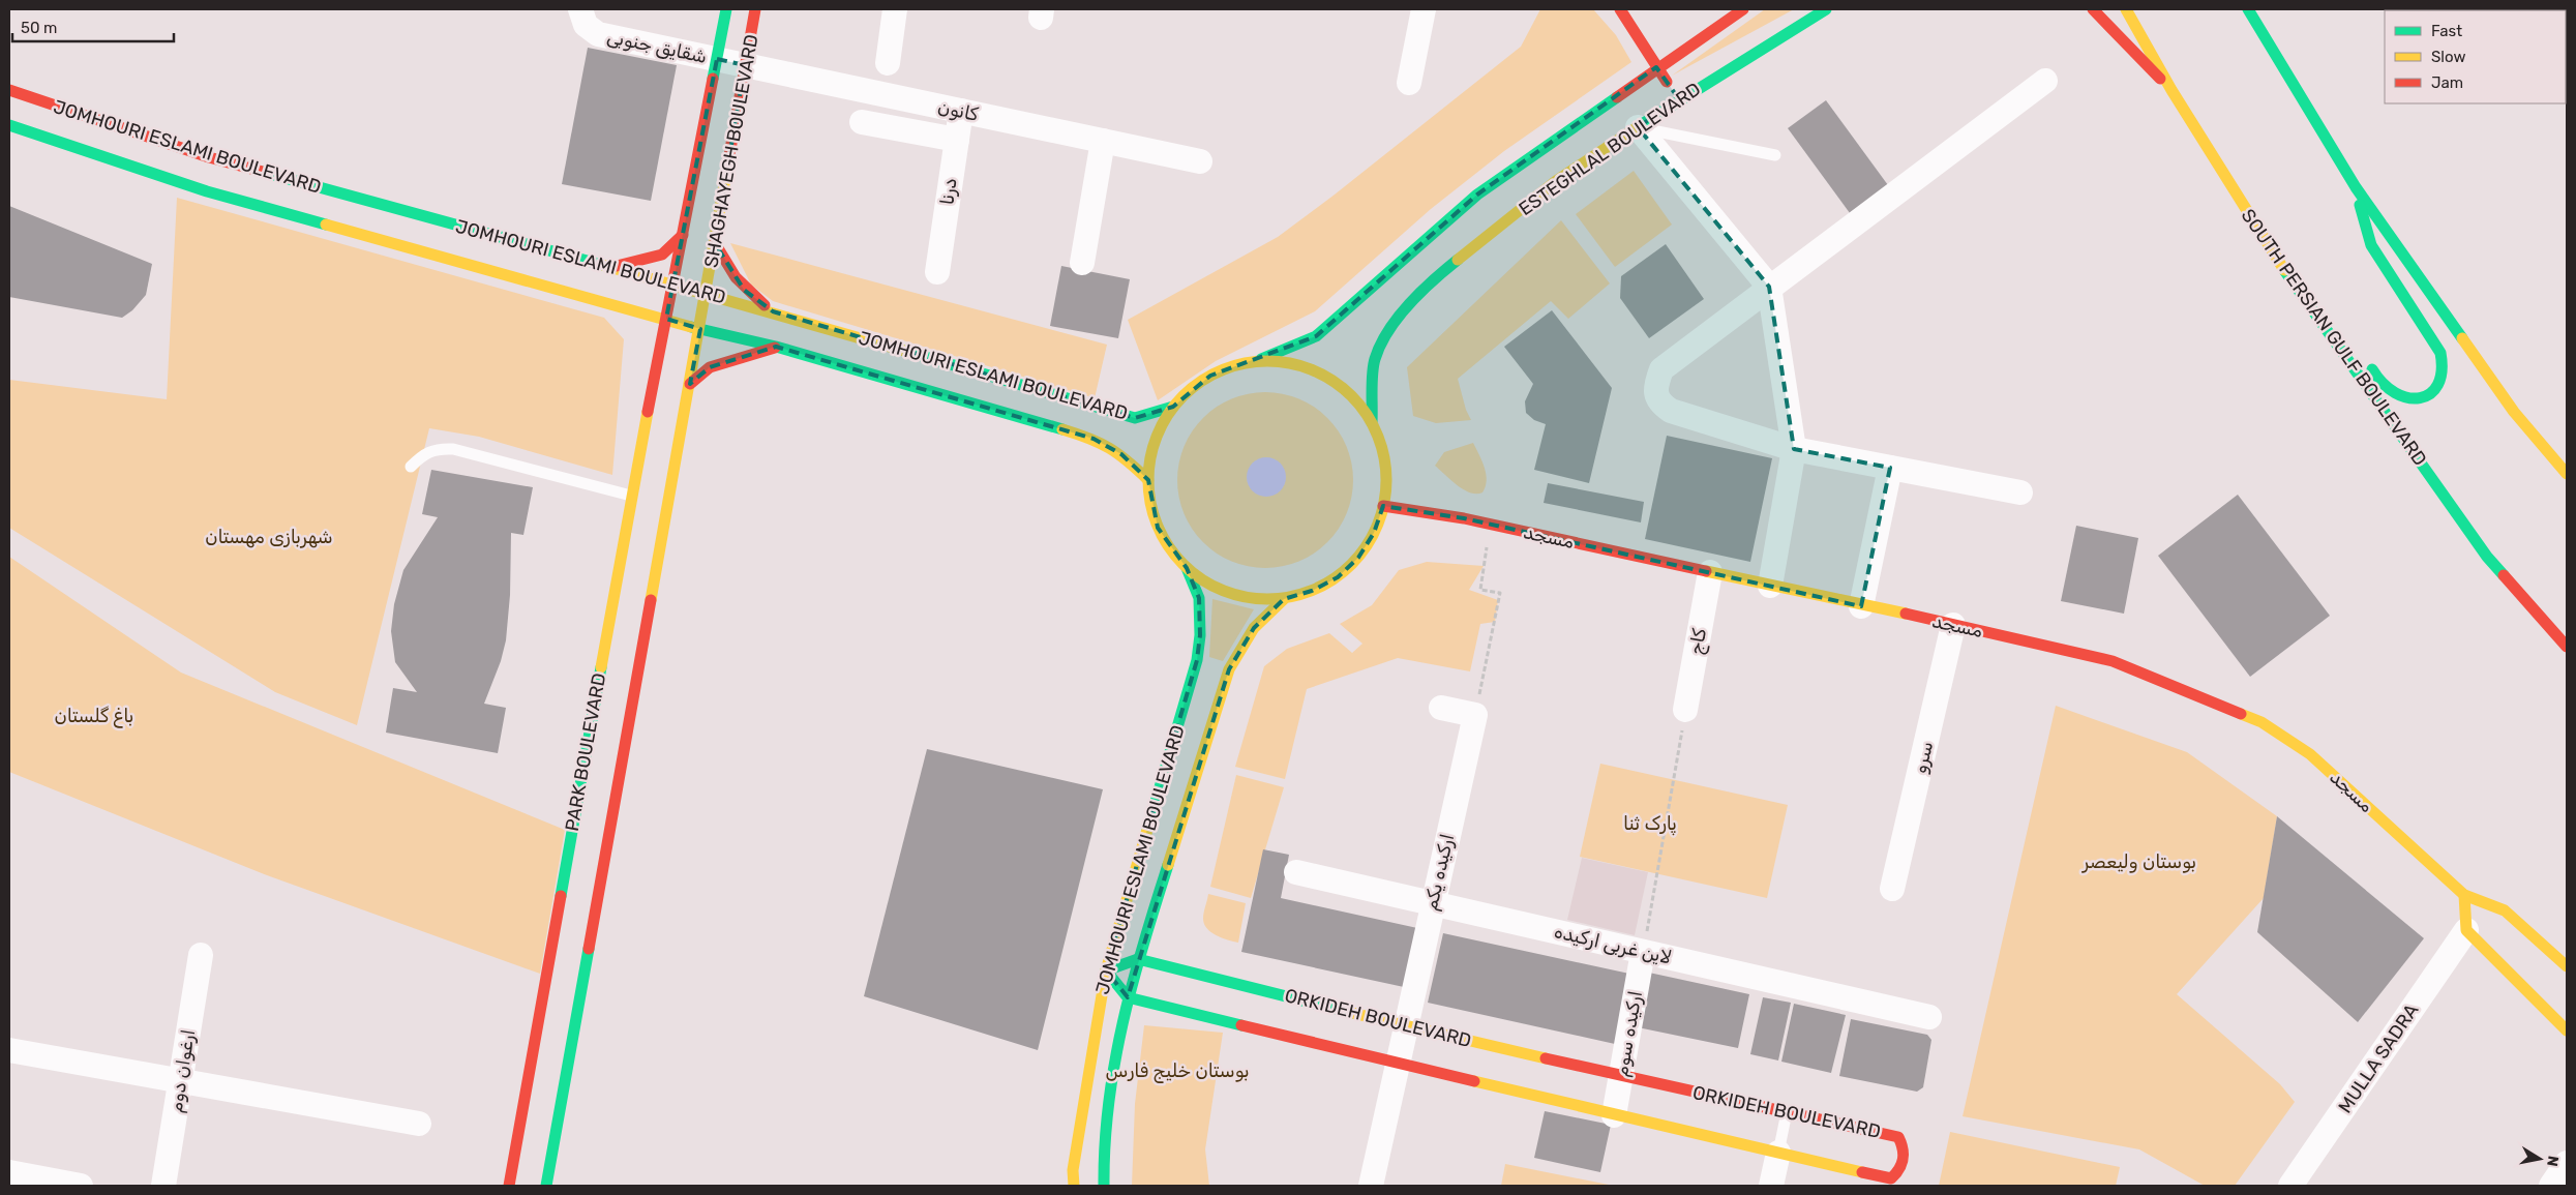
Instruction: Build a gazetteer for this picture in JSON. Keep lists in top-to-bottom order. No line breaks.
{"streets":{"street":["شقایق جنوبی","کانون","JOMHOURI ESLAMI BOULEVARD","ESTEGHLAL BOULEVARD","SHAGHAYEGH BOULEVARD","درنا","SOUTH PERSIAN GULF BOULEVARD","مسجد","کاج","PARK BOULEVARD","سرو","ارکیده یکم","لاین غربی ارکیده","ORKIDEH BOULEVARD","ارکیده سوم","MULLA SADRA","ارغوان دوم"]},"crossings":[["شقایق جنوبی","کانون"],["شقایق جنوبی","SHAGHAYEGH BOULEVARD"],["کانون","SHAGHAYEGH BOULEVARD"],["کانون","درنا"],["JOMHOURI ESLAMI BOULEVARD","SHAGHAYEGH BOULEVARD"],["JOMHOURI ESLAMI BOULEVARD","PARK BOULEVARD"],["JOMHOURI ESLAMI BOULEVARD","ORKIDEH BOULEVARD"],["SHAGHAYEGH BOULEVARD","PARK BOULEVARD"],["مسجد","کاج"],["مسجد","سرو"],["ارکیده یکم","لاین غربی ارکیده"],["ارکیده یکم","ORKIDEH BOULEVARD"],["لاین غربی ارکیده","ارکیده سوم"],["ORKIDEH BOULEVARD","ارکیده سوم"]],"parks":["شهربازی مهستان","باغ گلستان","پارک ثنا","بوستان ولیعصر","بوستان خلیج فارس"],"legend":["Fast","Slow","Jam"],"scale_bar":"50 m","north":"right"}
